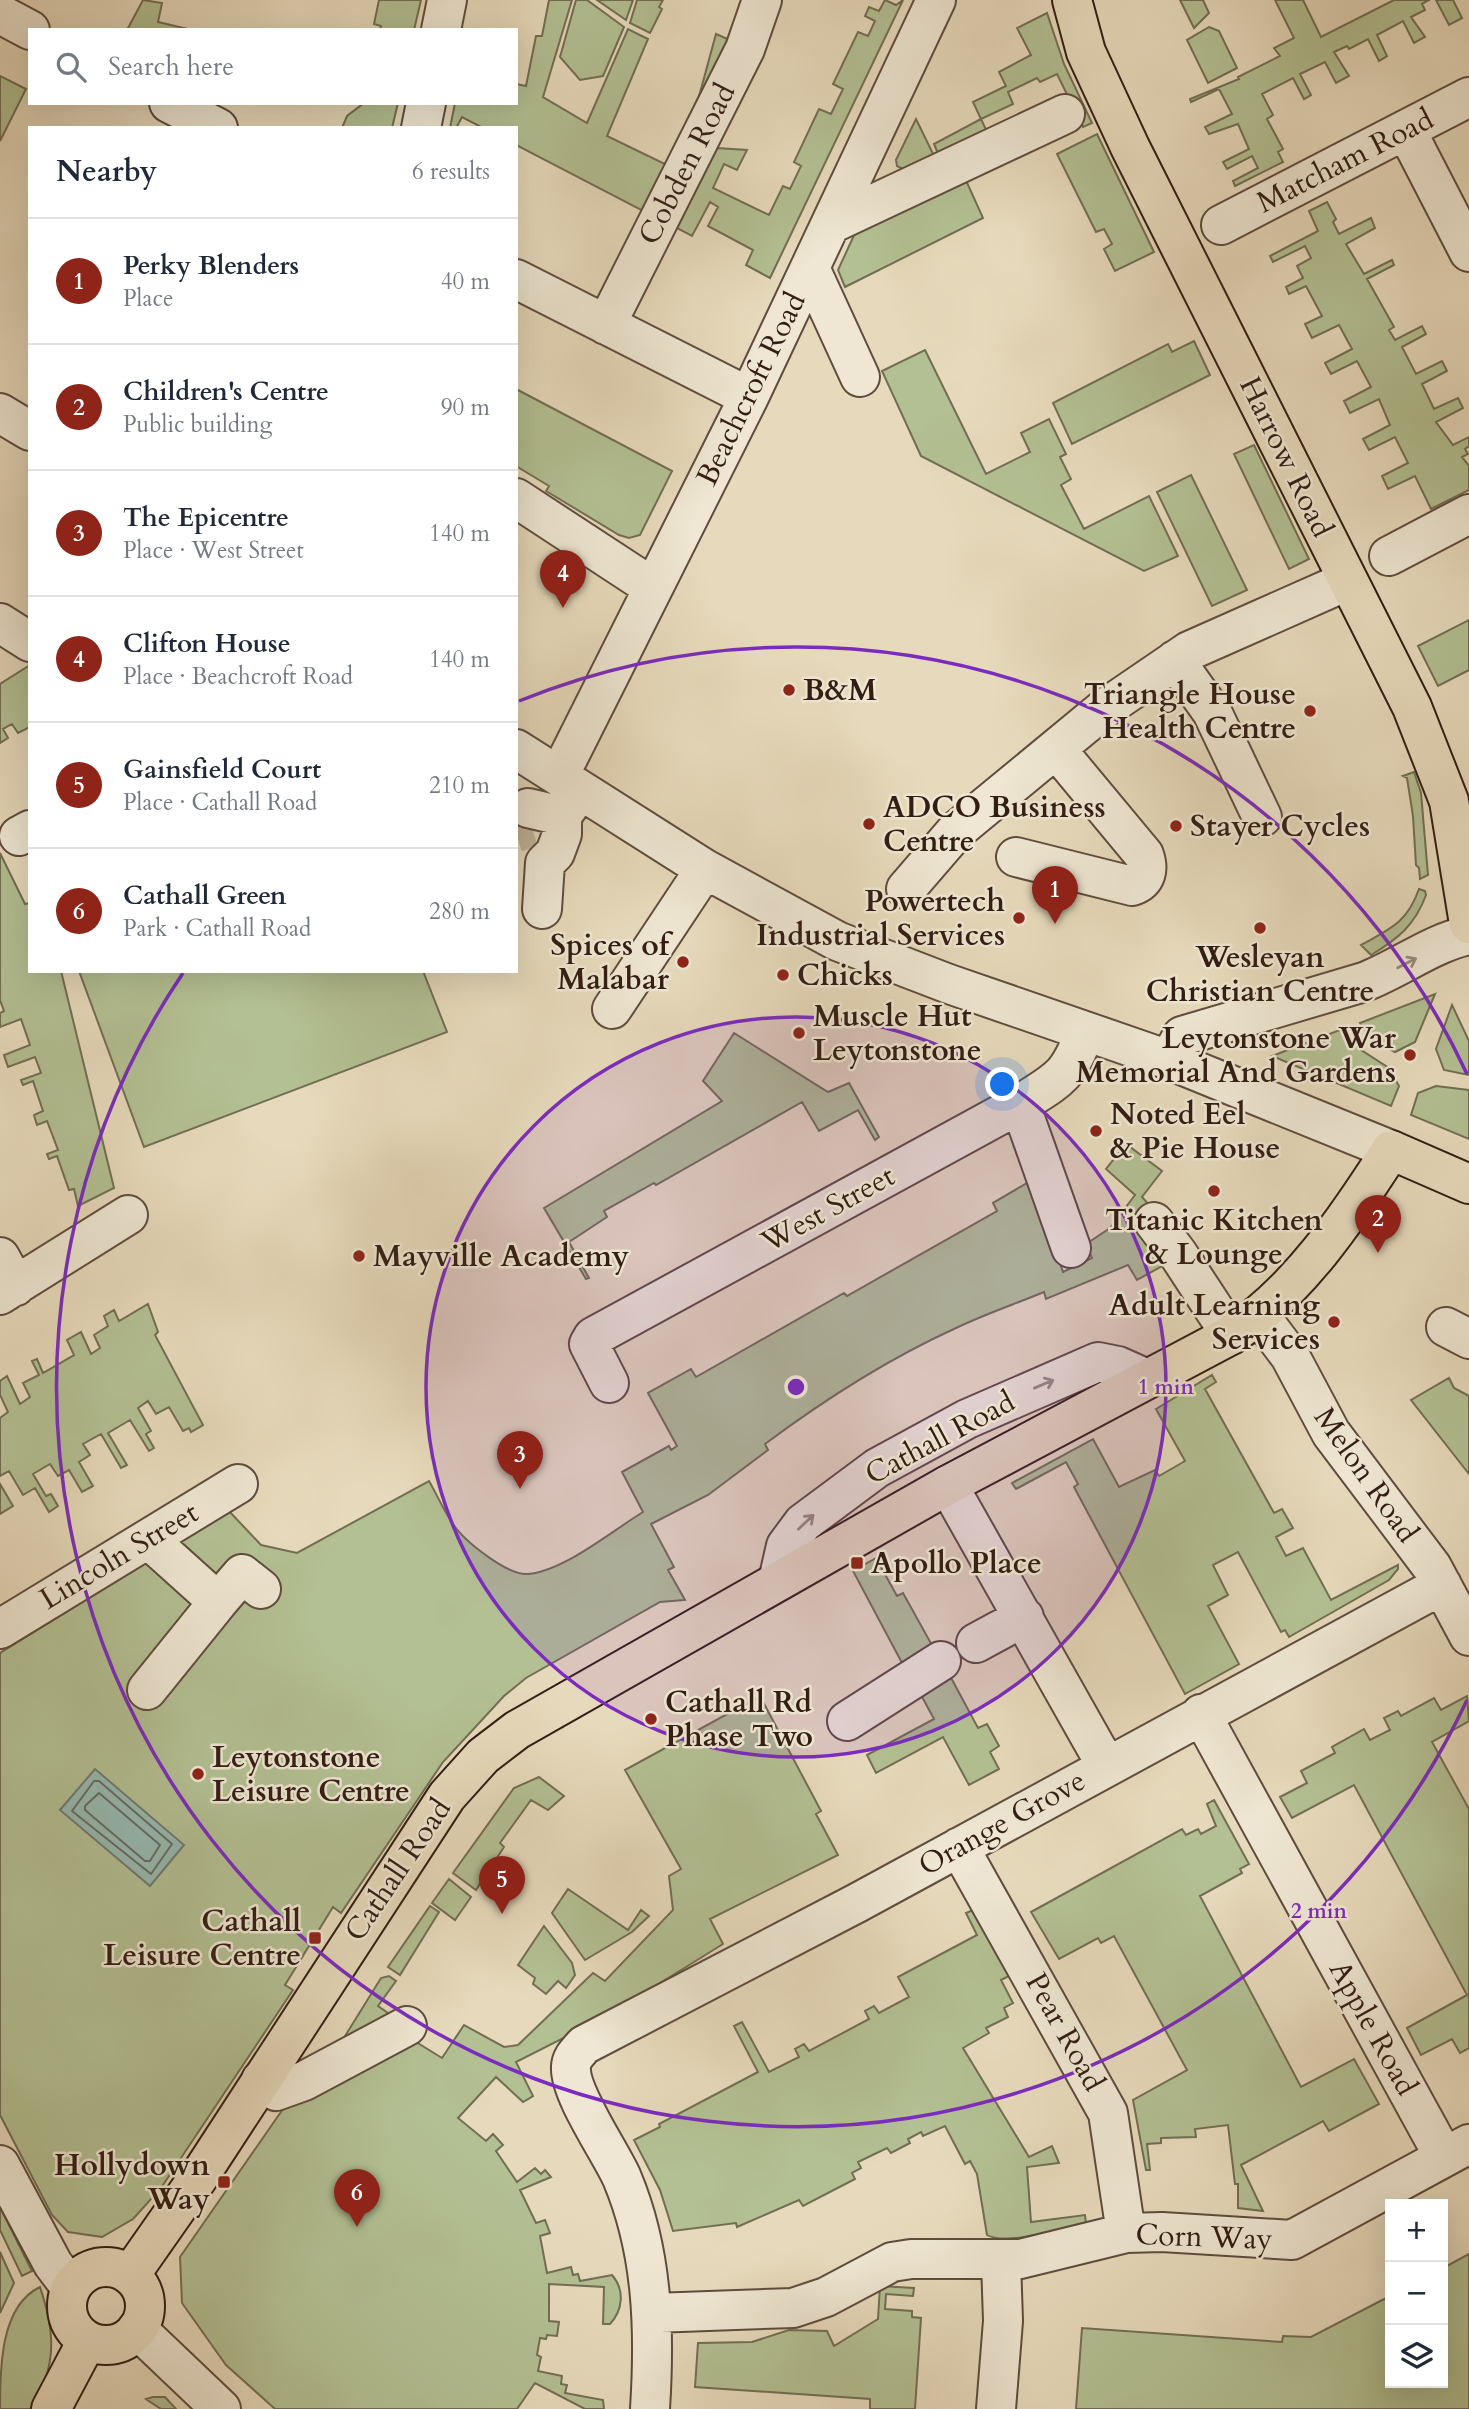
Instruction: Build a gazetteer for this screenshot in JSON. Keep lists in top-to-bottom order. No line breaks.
{"streets":{"main road":["Harrow Road","Cathall Road"],"street":["Matcham Road","Cobden Road","Beachcroft Road","West Street","Melon Road","Lincoln Street","Orange Grove","Apple Road","Pear Road","Corn Way"]},"crossings":[["Cathall Road","Melon Road"],["Melon Road","Orange Grove"],["Orange Grove","Apple Road"],["Orange Grove","Pear Road"],["Orange Grove","Corn Way"],["Apple Road","Corn Way"],["Pear Road","Corn Way"]],"places":{"other":["B&M","Triangle House Health Centre","ADCO Business Centre","Stayer Cycles","Powertech Industrial Services","Wesleyan Christian Centre","Spices of Malabar","Chicks","Muscle Hut Leytonstone","Leytonstone War Memorial And Gardens","Noted Eel & Pie House","Titanic Kitchen & Lounge","Mayville Academy","Adult Learning Services","Cathall Rd Phase Two","Leytonstone Leisure Centre"],"transit":["Apollo Place","Cathall Leisure Centre","Hollydown Way"]},"page":{"search":"Search here","heading":["Nearby","6 results"],"list":[{"mark":"1","name":"Perky Blenders","note":"Place","value":"40 m"},{"mark":"2","name":"Children's Centre","note":"Public building","value":"90 m"},{"mark":"3","name":"The Epicentre","note":"Place · West Street","value":"140 m"},{"mark":"4","name":"Clifton House","note":"Place · Beachcroft Road","value":"140 m"},{"mark":"5","name":"Gainsfield Court","note":"Place · Cathall Road","value":"210 m"},{"mark":"6","name":"Cathall Green","note":"Park · Cathall Road","value":"280 m"}],"pins":["4","1","2","3","5","6"],"map_buttons":["+","−"]},"rings":["1 min","2 min"]}
